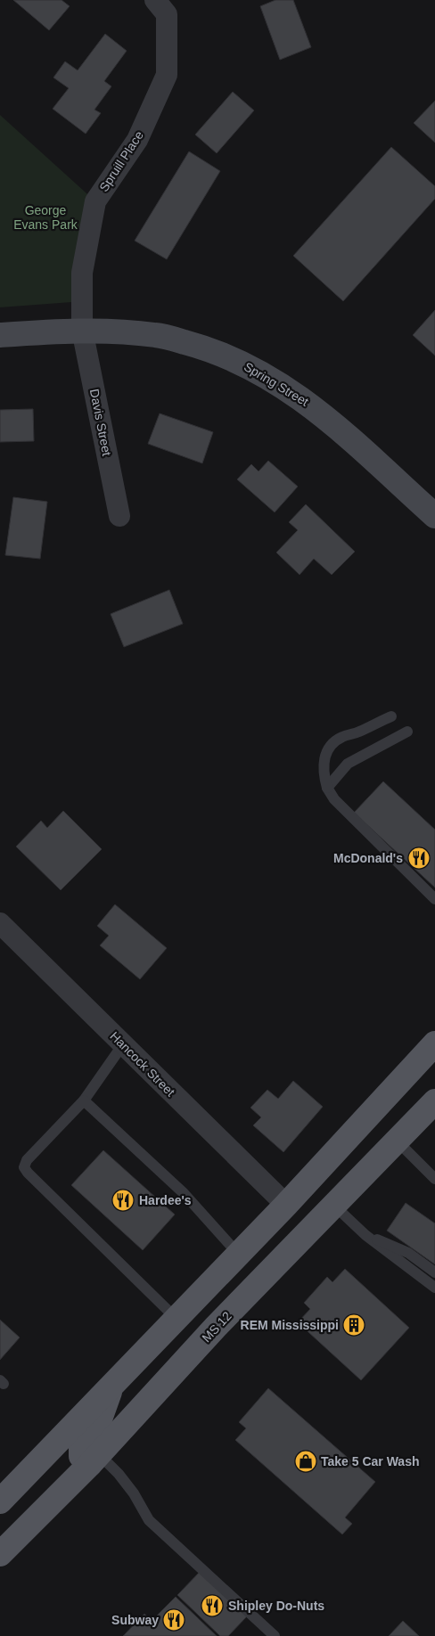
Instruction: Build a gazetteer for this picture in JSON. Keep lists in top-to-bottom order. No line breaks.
{"streets":{"main road":["MS 12"],"street":["Spruill Place","Spring Street","Davis Street","Hancock Street"]},"crossings":[["Spruill Place","Spring Street"],["Spruill Place","Davis Street"],["Spring Street","Davis Street"]],"parks":["George Evans Park"],"places":{"restaurant":["McDonald's","Hardee's","Shipley Do-Nuts","Subway"],"building":["REM Mississippi"],"shop":["Take 5 Car Wash"]}}
